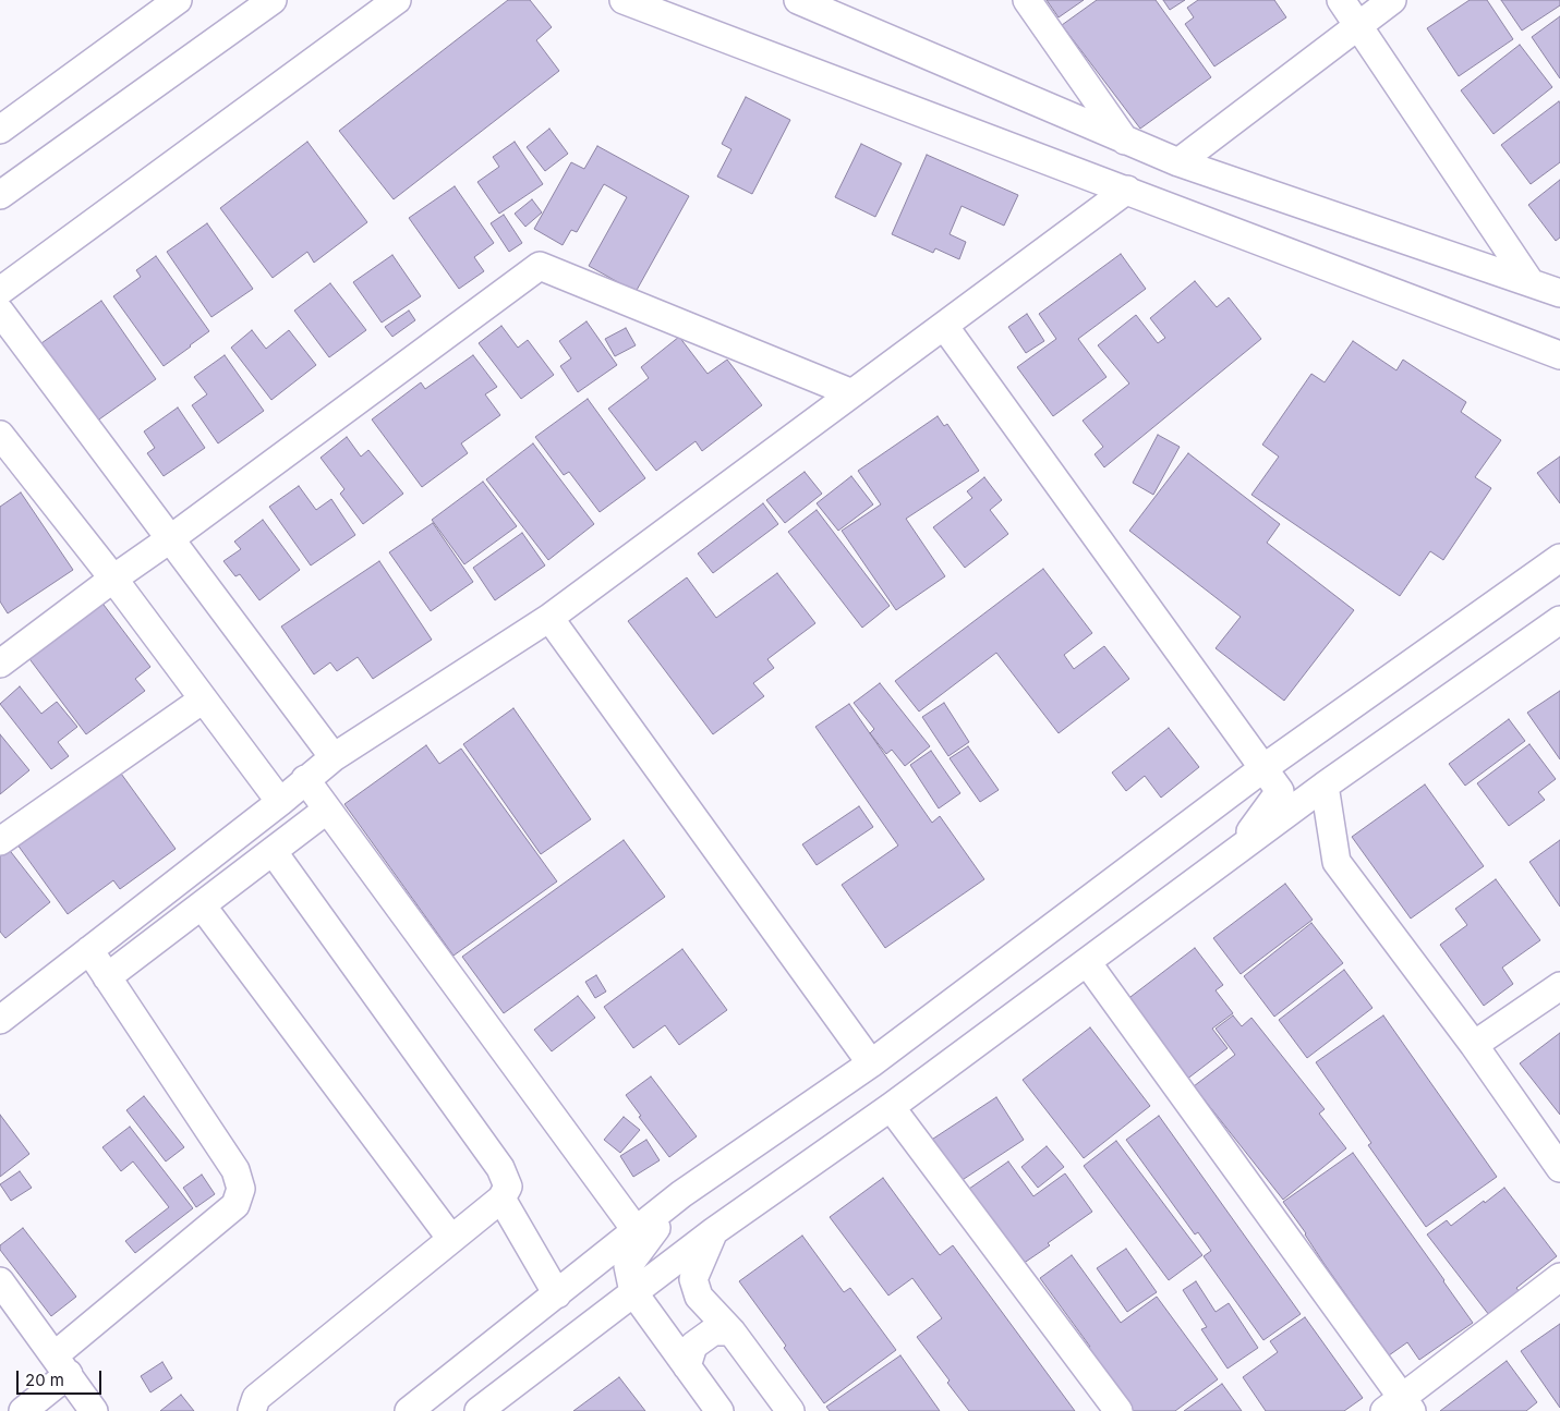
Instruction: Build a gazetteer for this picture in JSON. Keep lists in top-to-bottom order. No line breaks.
{"scale_bar":"20 m"}
